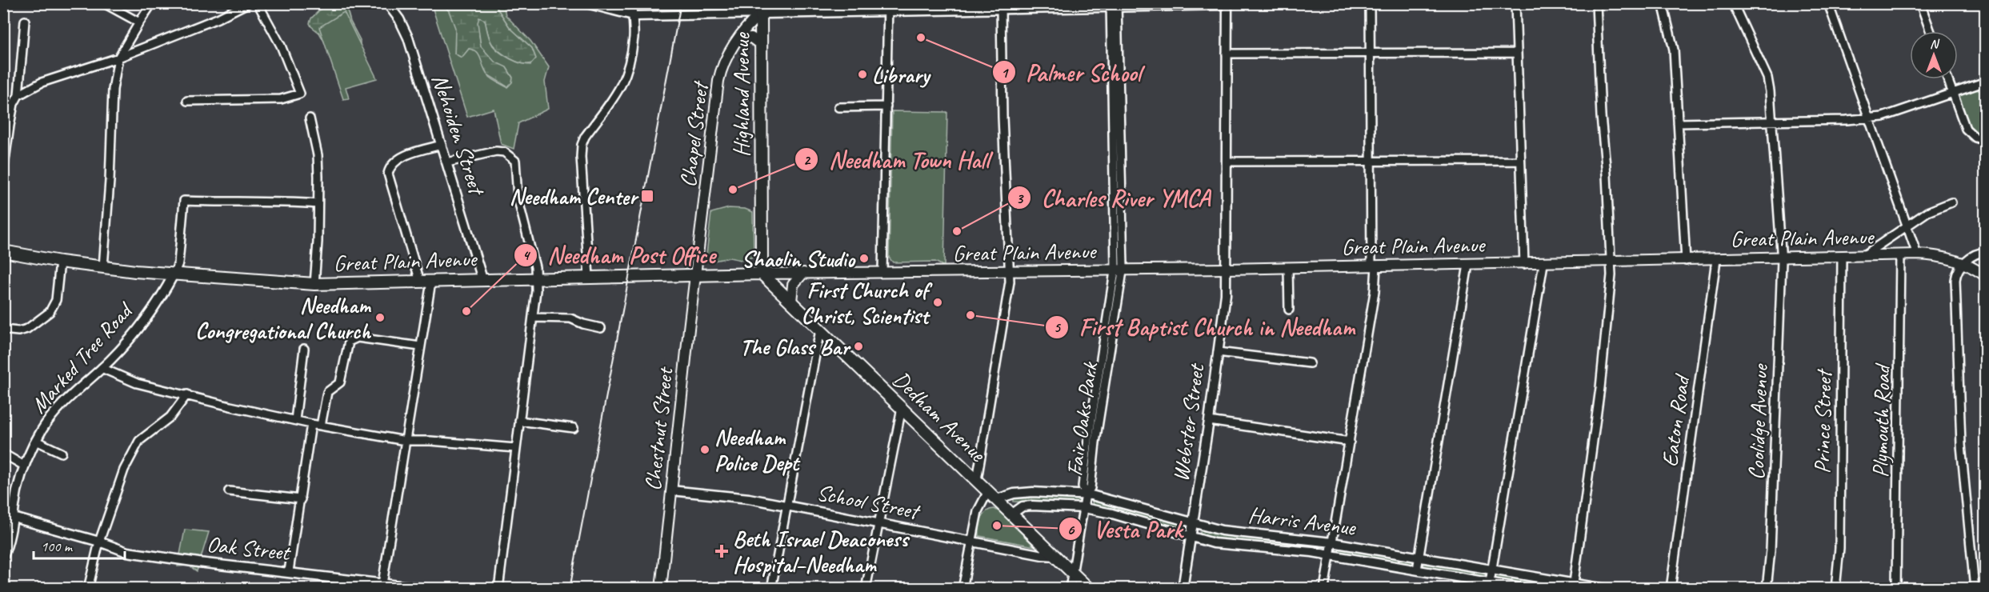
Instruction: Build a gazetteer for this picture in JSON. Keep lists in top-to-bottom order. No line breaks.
{"streets":{"main road":["Highland Avenue","Chapel Street","Great Plain Avenue","Dedham Avenue","Chestnut Street"],"street":["Nehoiden Street","Marked Tree Road","Fair Oaks Park","Eaton Road","Plymouth Road","Coolidge Avenue","Prince Street","Webster Street","School Street","Harris Avenue","Oak Street"]},"crossings":[["Highland Avenue","Chapel Street"],["Highland Avenue","Great Plain Avenue"],["Highland Avenue","Dedham Avenue"],["Nehoiden Street","Great Plain Avenue"],["Chapel Street","Great Plain Avenue"],["Chapel Street","Chestnut Street"],["Great Plain Avenue","Marked Tree Road"],["Great Plain Avenue","Dedham Avenue"],["Great Plain Avenue","Fair Oaks Park"],["Great Plain Avenue","Eaton Road"],["Great Plain Avenue","Plymouth Road"],["Great Plain Avenue","Coolidge Avenue"],["Great Plain Avenue","Prince Street"],["Great Plain Avenue","Webster Street"],["Great Plain Avenue","Chestnut Street"],["Marked Tree Road","Oak Street"],["Dedham Avenue","Fair Oaks Park"],["Dedham Avenue","School Street"],["Dedham Avenue","Harris Avenue"],["Fair Oaks Park","Harris Avenue"],["Webster Street","Harris Avenue"],["Chestnut Street","School Street"]],"places":{"other":["Palmer School","Library","Needham Town Hall","Charles River YMCA","Shaolin Studio","First Church of Christ, Scientist","Needham Post Office","First Baptist Church in Needham","Needham Congregational Church","The Glass Bar","Needham Police Dept","Vesta Park"],"transit":["Needham Center"],"health":["Beth Israel Deaconess Hospital–Needham"]},"scale_bar":"100 m","north":"top"}
